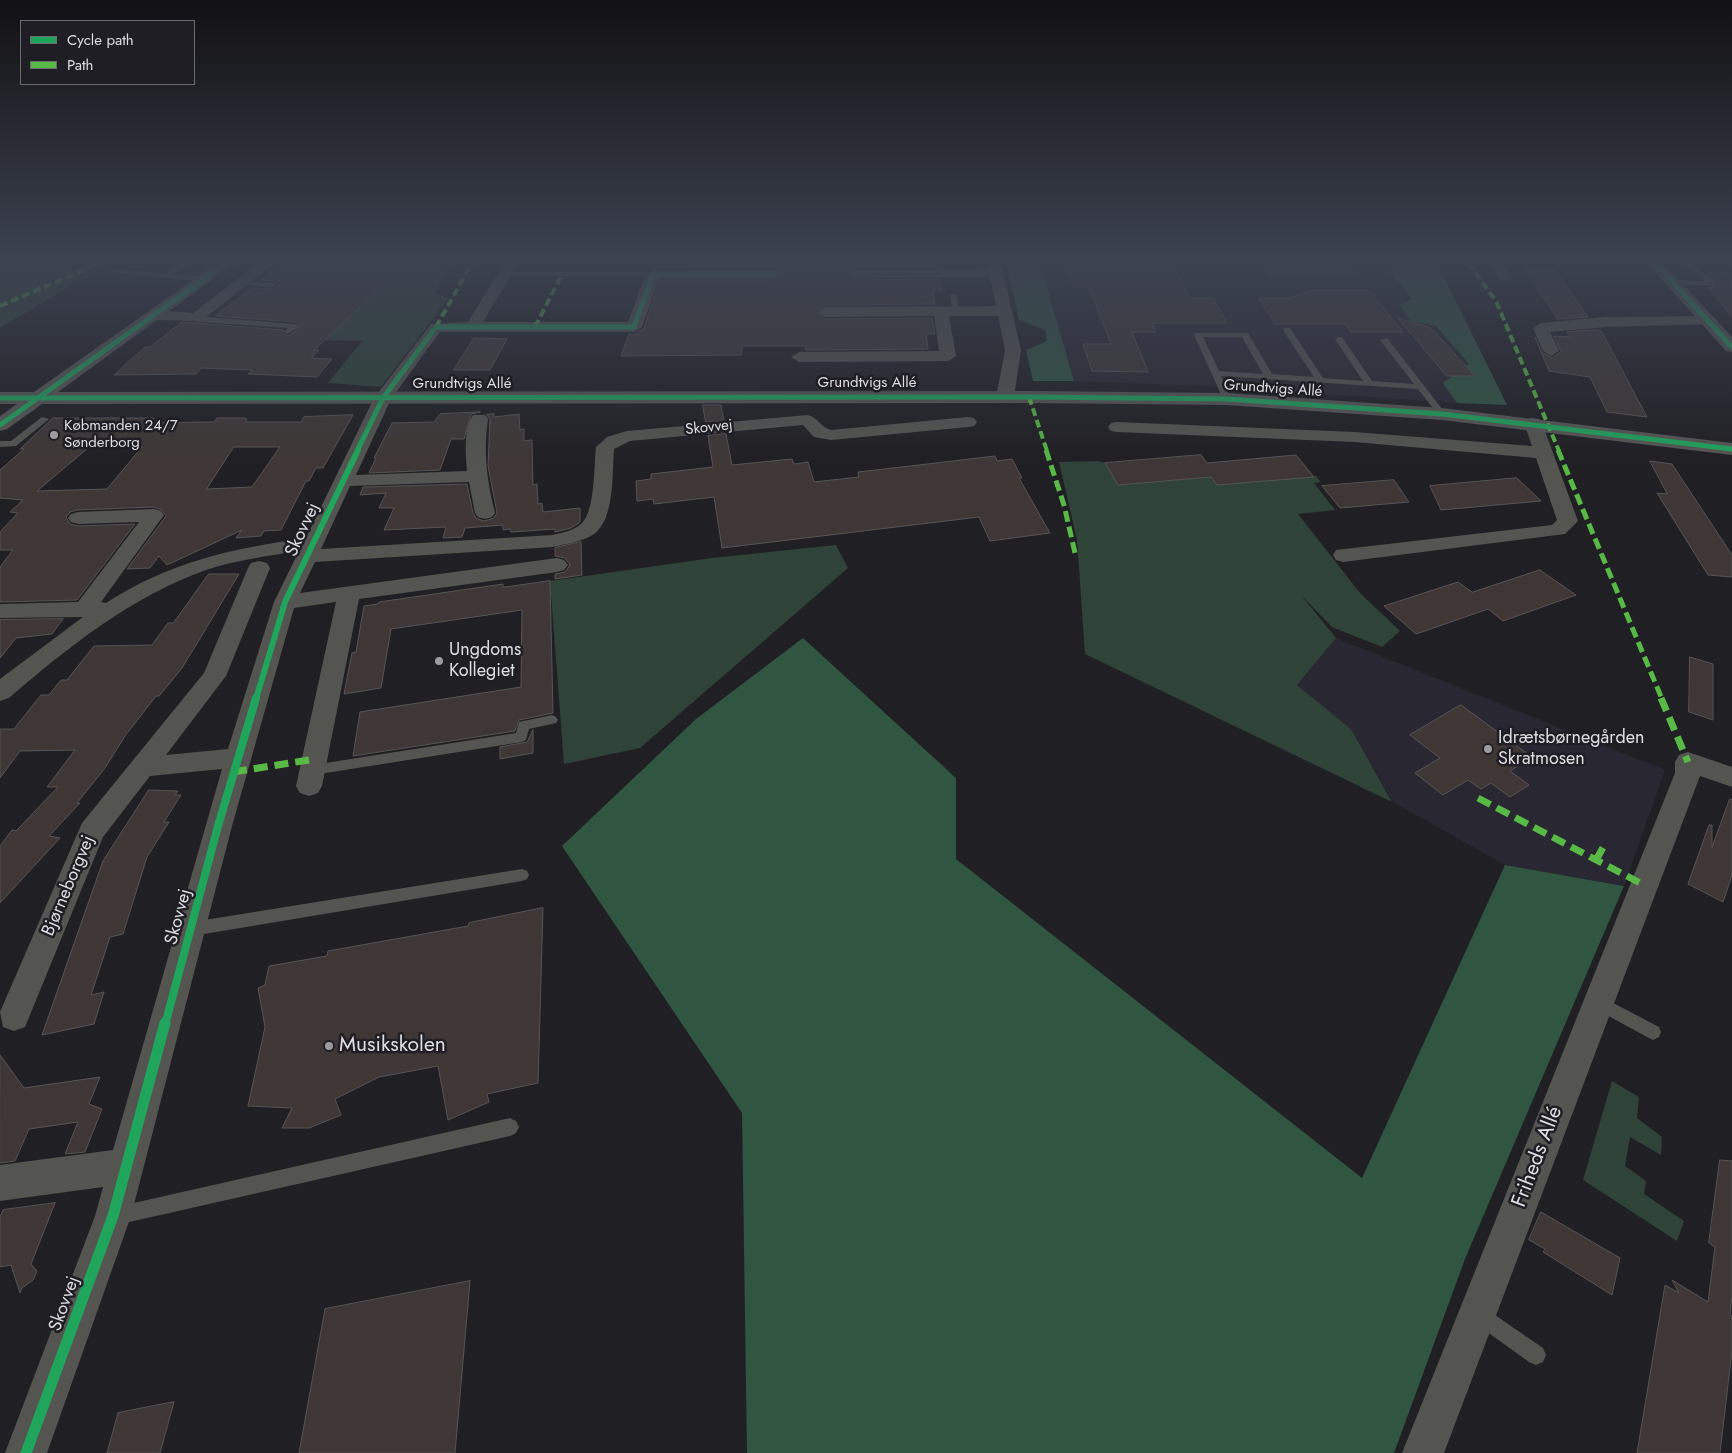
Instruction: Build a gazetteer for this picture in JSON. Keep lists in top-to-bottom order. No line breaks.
{"streets":{"street":["Grundtvigs Allé","Skovvej","Bjørneborgvej","Friheds Allé"]},"crossings":[["Grundtvigs Allé","Skovvej"]],"places":["Købmanden 24/7 Sønderborg","Ungdoms Kollegiet","Idrætsbørnegården Skratmosen","Musikskolen"],"legend":["Cycle path","Path"]}
